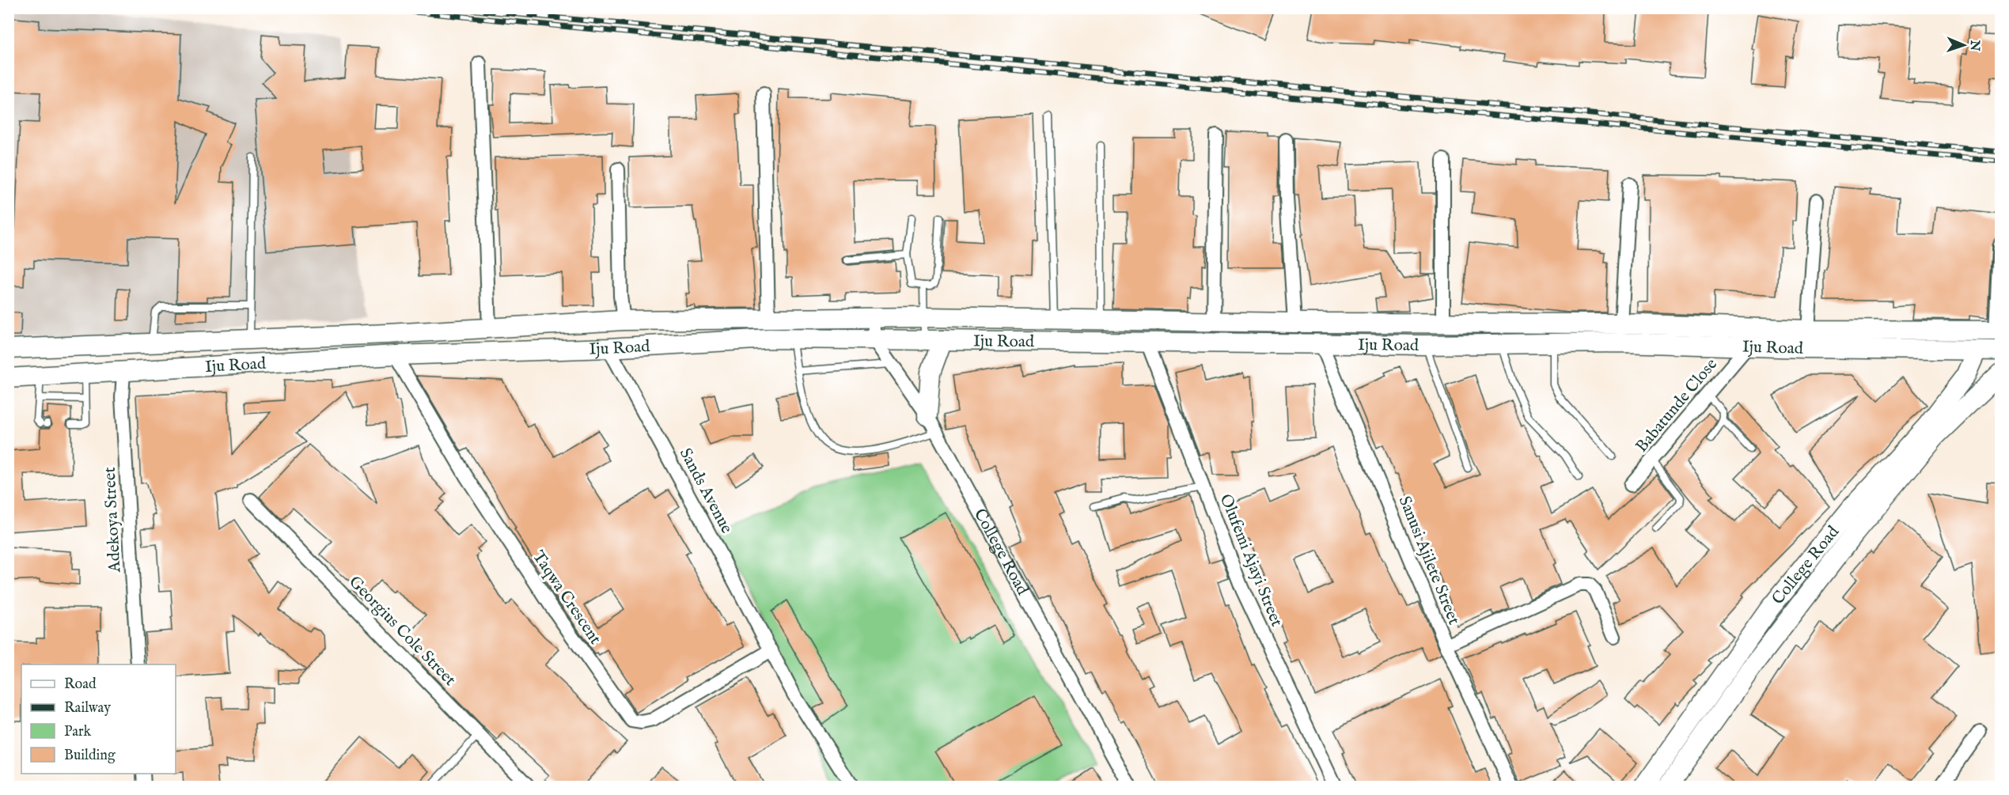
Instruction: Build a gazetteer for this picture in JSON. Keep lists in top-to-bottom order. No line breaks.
{"streets":{"main road":["Iju Road","College Road"],"street":["Babatunde Close","Sands Avenue","Adekoya Street","Olufemi Ajayi Street","Sanusi Ajilete Street","Taqwa Crescent","Georgius Cole Street"]},"crossings":[["Iju Road","Babatunde Close"],["Iju Road","Sands Avenue"],["Iju Road","Adekoya Street"],["Iju Road","College Road"],["Iju Road","Olufemi Ajayi Street"],["Iju Road","Sanusi Ajilete Street"],["Iju Road","Taqwa Crescent"],["Sands Avenue","Taqwa Crescent"]],"legend":["Road","Railway","Park","Building"],"north":"right"}
